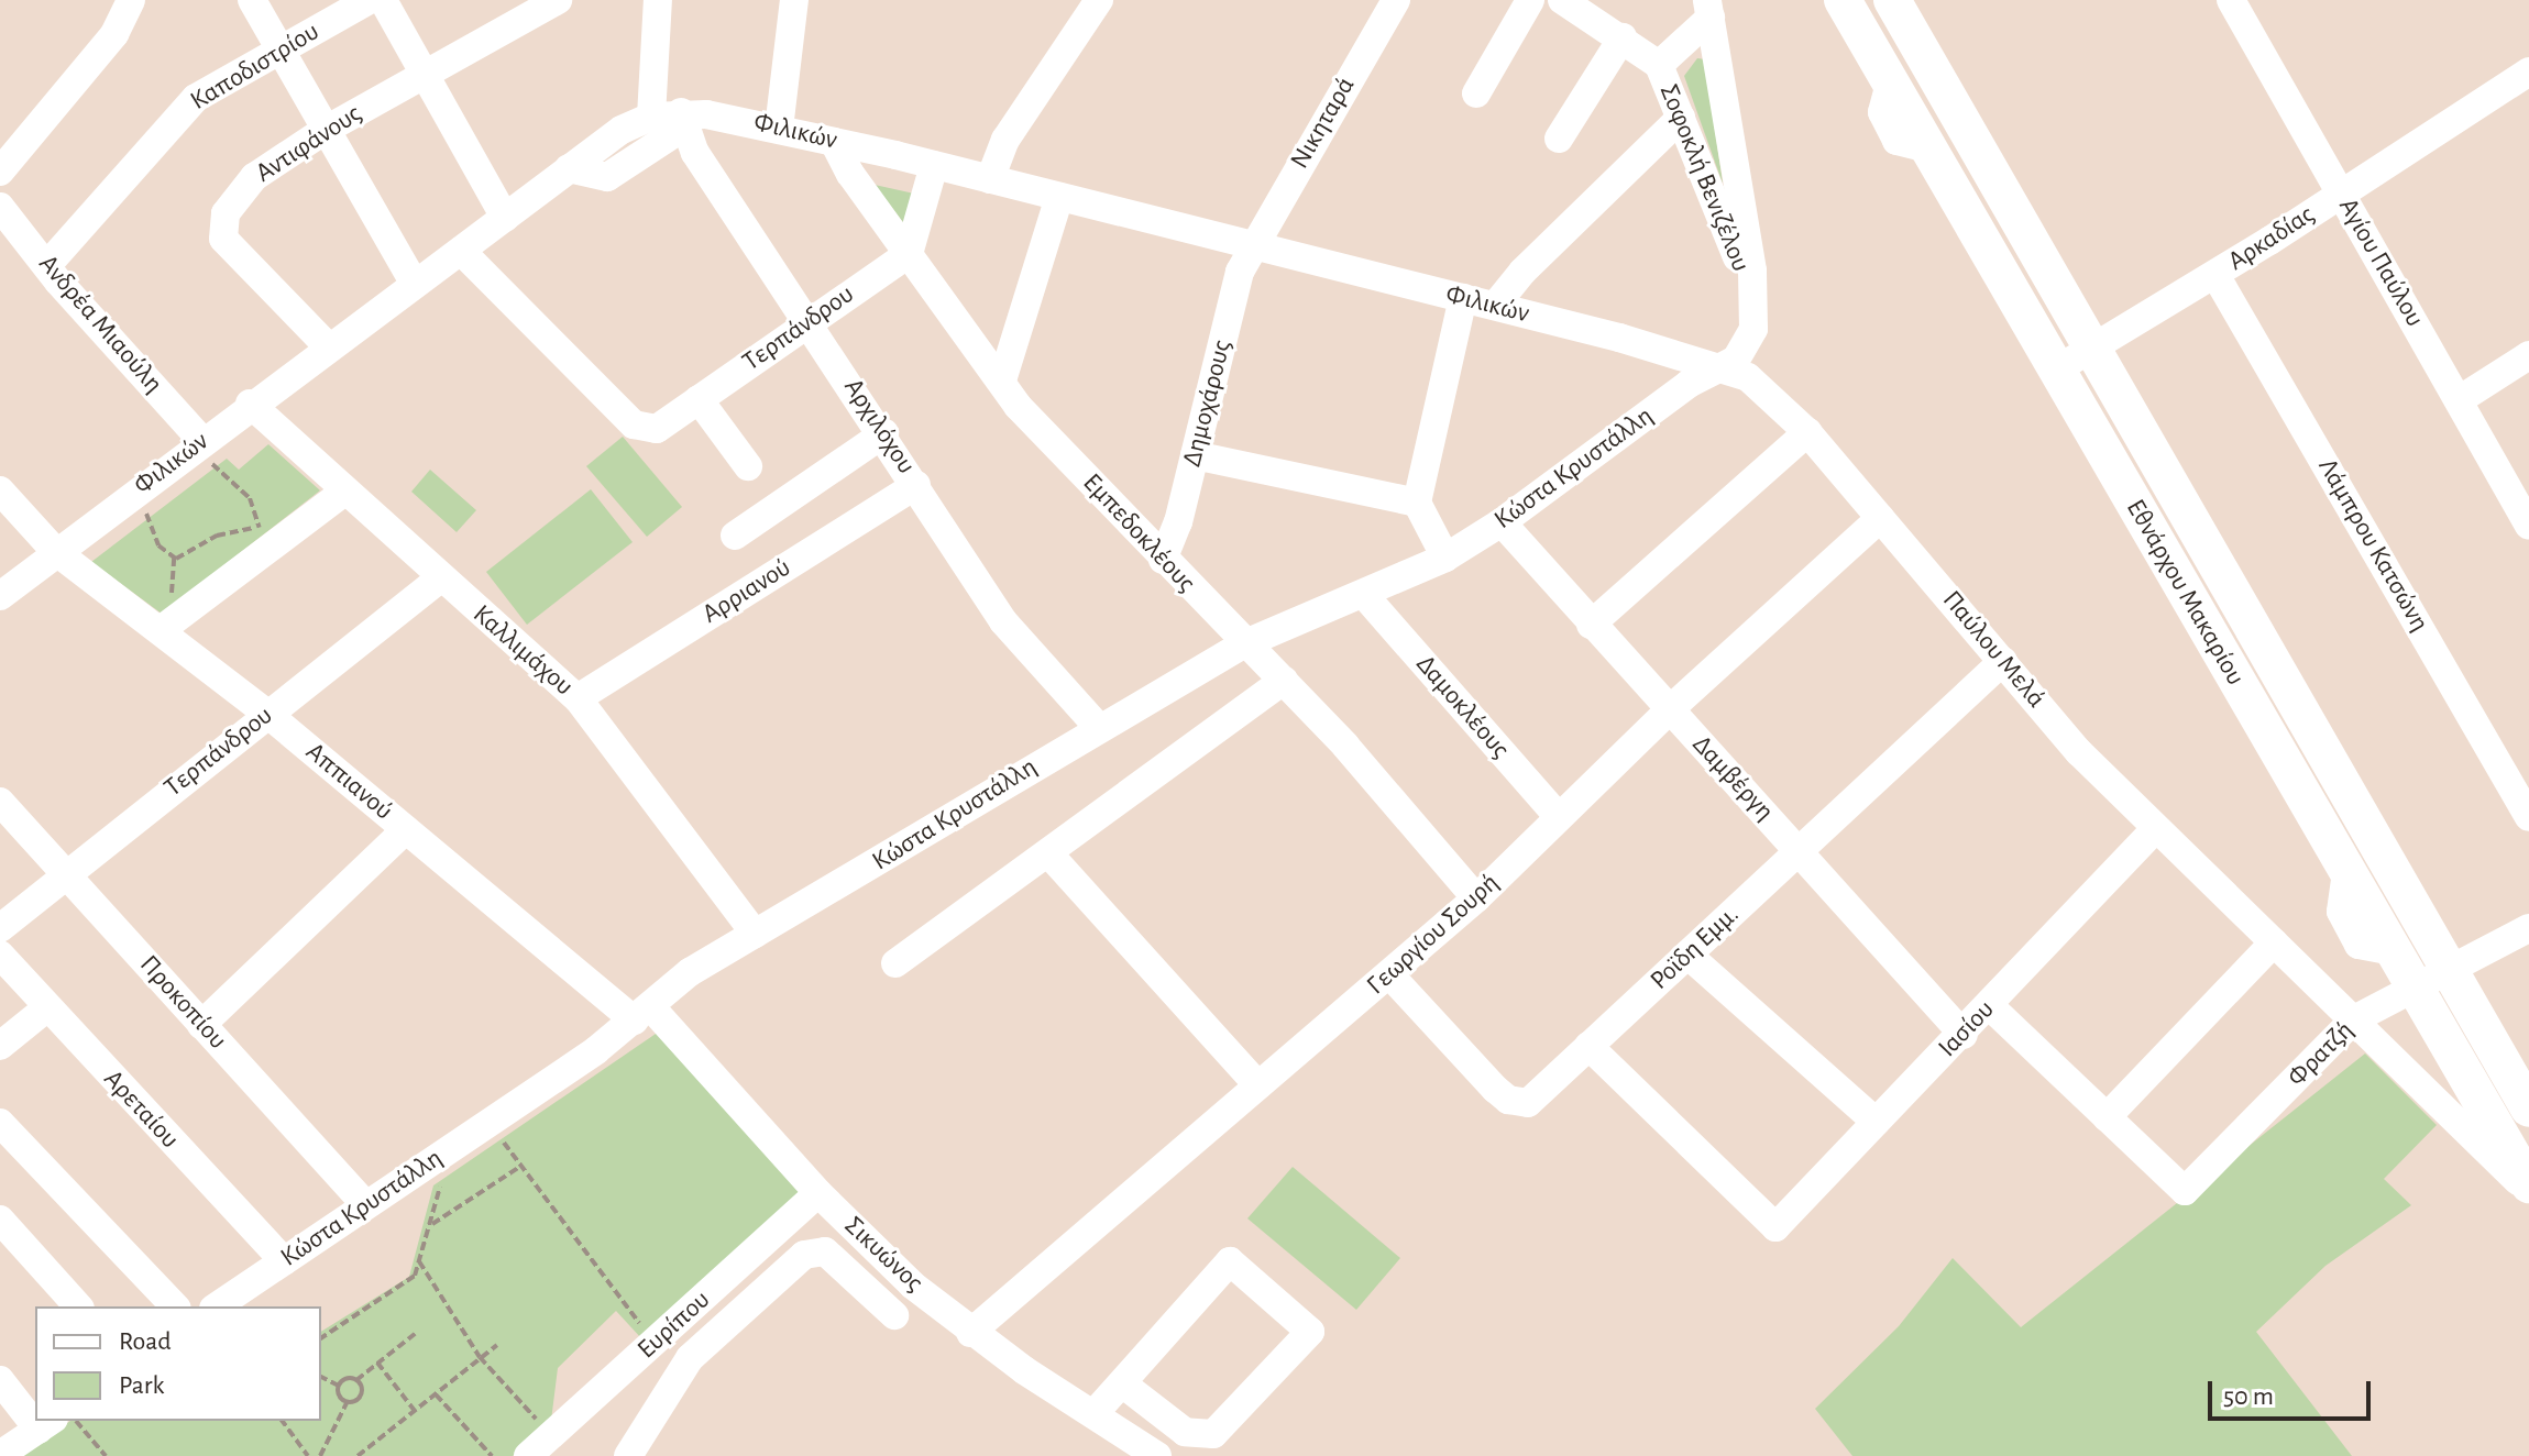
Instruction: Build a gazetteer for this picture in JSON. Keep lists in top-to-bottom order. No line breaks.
{"streets":{"main road":["Εθνάρχου Μακαρίου"],"street":["Καποδιστρίου","Νικηταρά","Φιλικών","Αντιφάνους","Σοφοκλή Βενιζέλου","Αρκαδίας","Αγίου Παύλου","Ανδρέα Μιαούλη","Τερπάνδρου","Δημοχάρους","Αρχιλόχου","Κώστα Κρυστάλλη","Εμπεδοκλέους","Λάμπρου Κατσώνη","Αρριανού","Παύλου Μελά","Καλλιμάχου","Δαμοκλέους","Δαμβέργη","Αππιανού","Γεωργίου Σουρή","Ροϊδη Εμμ.","Προκοπίου","Ιασίου","Φρατζή","Αρεταίου","Σικυώνος","Ευρίπου"]},"crossings":[["Καποδιστρίου","Ανδρέα Μιαούλη"],["Νικηταρά","Φιλικών"],["Νικηταρά","Δημοχάρους"],["Φιλικών","Αντιφάνους"],["Φιλικών","Ανδρέα Μιαούλη"],["Φιλικών","Τερπάνδρου"],["Φιλικών","Δημοχάρους"],["Φιλικών","Αρχιλόχου"],["Φιλικών","Κώστα Κρυστάλλη"],["Φιλικών","Εμπεδοκλέους"],["Φιλικών","Παύλου Μελά"],["Φιλικών","Καλλιμάχου"],["Φιλικών","Αππιανού"],["Αρκαδίας","Αγίου Παύλου"],["Αρκαδίας","Λάμπρου Κατσώνη"],["Αρκαδίας","Εθνάρχου Μακαρίου"],["Τερπάνδρου","Αρχιλόχου"],["Τερπάνδρου","Εμπεδοκλέους"],["Τερπάνδρου","Καλλιμάχου"],["Τερπάνδρου","Αππιανού"],["Τερπάνδρου","Προκοπίου"],["Δημοχάρους","Εμπεδοκλέους"],["Αρχιλόχου","Κώστα Κρυστάλλη"],["Αρχιλόχου","Αρριανού"],["Κώστα Κρυστάλλη","Εμπεδοκλέους"],["Κώστα Κρυστάλλη","Παύλου Μελά"],["Κώστα Κρυστάλλη","Καλλιμάχου"],["Κώστα Κρυστάλλη","Δαμοκλέους"],["Κώστα Κρυστάλλη","Δαμβέργη"],["Κώστα Κρυστάλλη","Αππιανού"],["Κώστα Κρυστάλλη","Προκοπίου"],["Κώστα Κρυστάλλη","Αρεταίου"],["Κώστα Κρυστάλλη","Σικυώνος"],["Εμπεδοκλέους","Γεωργίου Σουρή"],["Αρριανού","Καλλιμάχου"],["Εθνάρχου Μακαρίου","Φρατζή"],["Παύλου Μελά","Γεωργίου Σουρή"],["Παύλου Μελά","Ροϊδη Εμμ."],["Παύλου Μελά","Ιασίου"],["Παύλου Μελά","Φρατζή"],["Δαμοκλέους","Γεωργίου Σουρή"],["Δαμβέργη","Γεωργίου Σουρή"],["Δαμβέργη","Ροϊδη Εμμ."],["Δαμβέργη","Ιασίου"],["Αππιανού","Σικυώνος"],["Γεωργίου Σουρή","Ροϊδη Εμμ."],["Γεωργίου Σουρή","Σικυώνος"],["Ροϊδη Εμμ.","Ιασίου"],["Σικυώνος","Ευρίπου"]],"legend":["Road","Park"],"scale_bar":"50 m"}
